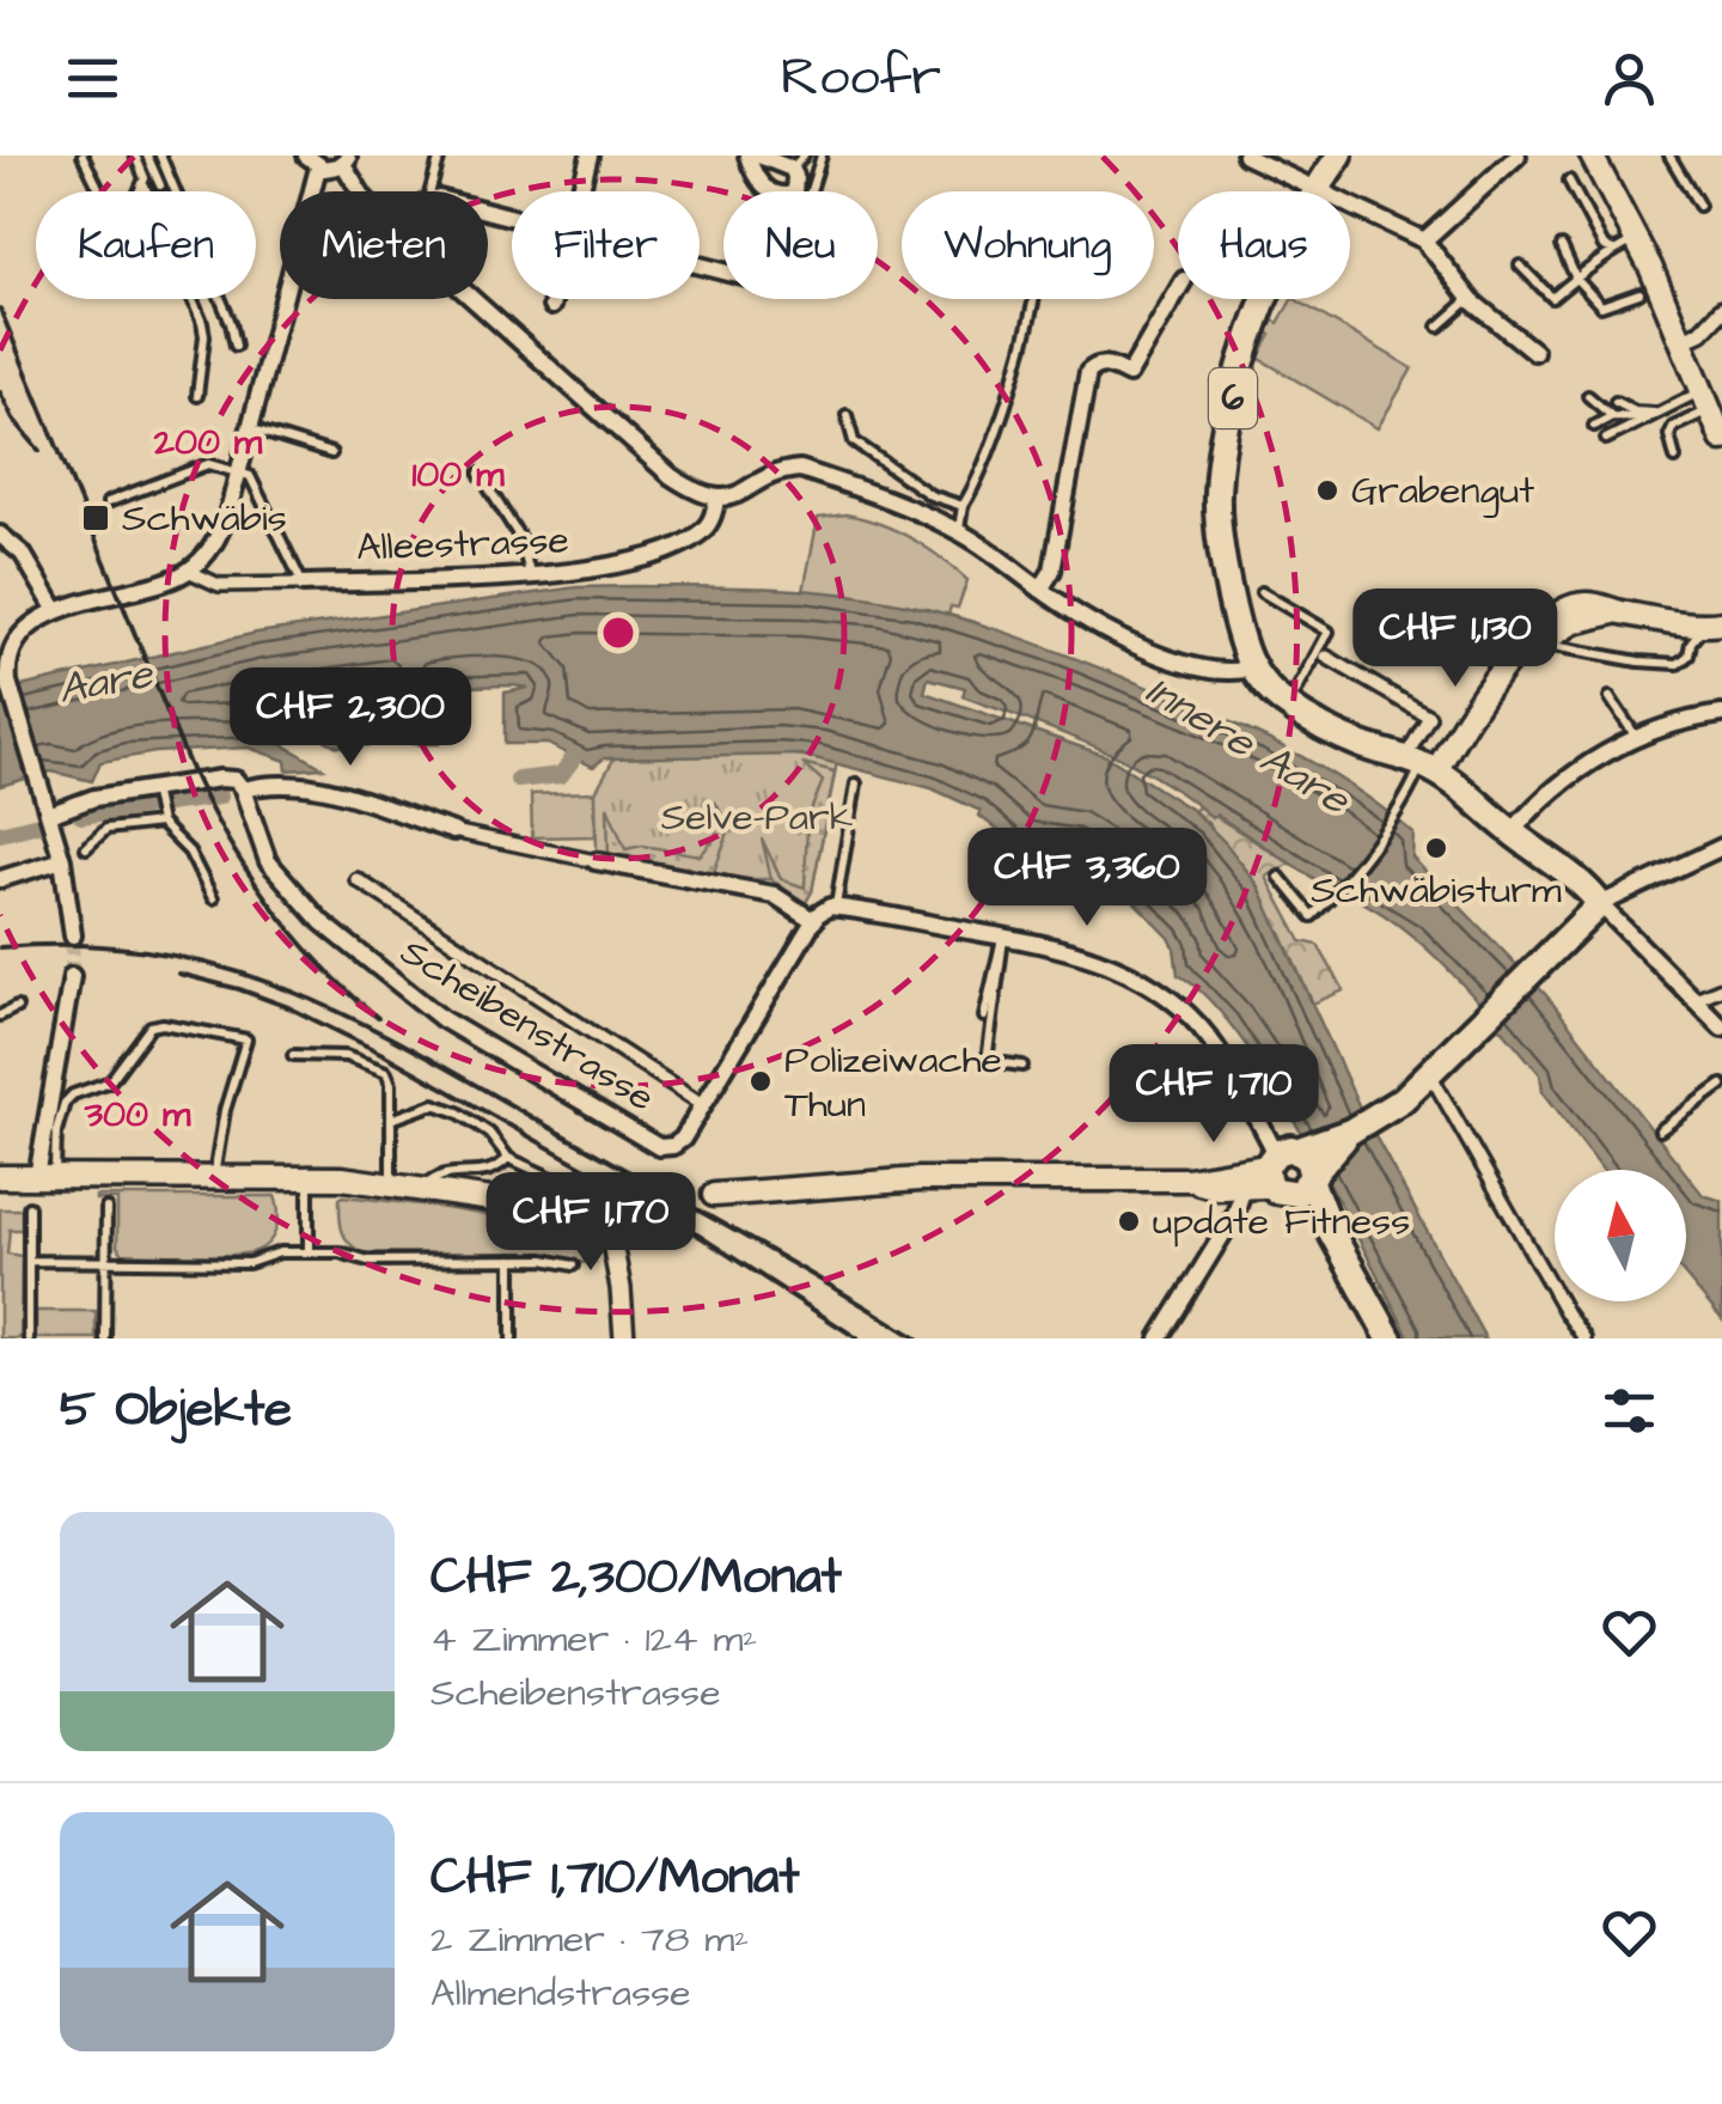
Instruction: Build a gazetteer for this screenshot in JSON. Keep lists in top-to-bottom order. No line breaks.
{"streets":{"main road":["6"],"street":["Alleestrasse","Scheibenstrasse"]},"water":["Aare","Innere Aare"],"parks":["Selve-Park"],"places":{"other":["Grabengut","Schwäbisturm","Polizeiwache Thun","update Fitness"],"transit":["Schwäbis"]},"north":"top","page":{"header":"Roofr","chip":["Kaufen","Mieten","Filter","Neu","Wohnung","Haus"],"price":["CHF 1,130","CHF 2,300","CHF 3,360","CHF 1,710","CHF 1,170"],"heading":"5 Objekte","list":[{"name":"CHF 2,300/Monat","note":"4 Zimmer · 124 m² · Scheibenstrasse"},{"name":"CHF 1,710/Monat","note":"2 Zimmer · 78 m² · Allmendstrasse"}]},"rings":["200 m","100 m","300 m"]}
